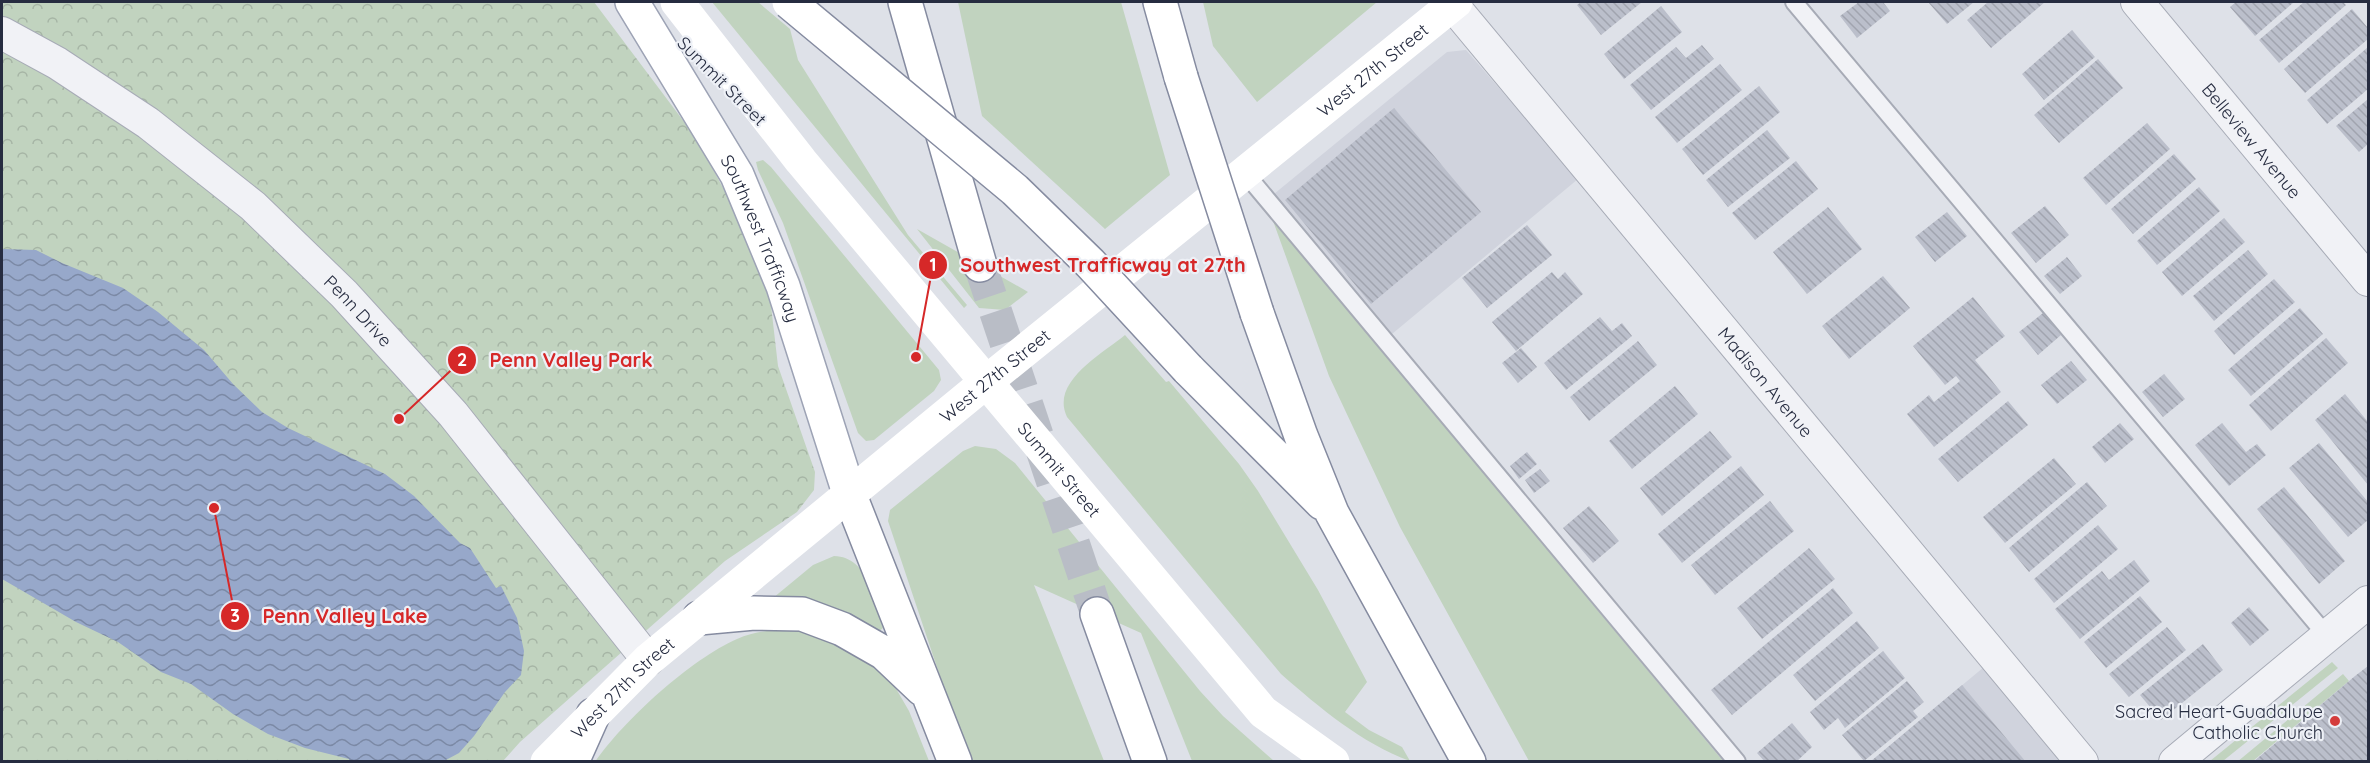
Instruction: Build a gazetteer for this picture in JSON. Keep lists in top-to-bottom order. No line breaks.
{"streets":{"main road":["West 27th Street","Summit Street","Southwest Trafficway"],"street":["Belleview Avenue","Penn Drive","Madison Avenue"]},"crossings":[["West 27th Street","Summit Street"],["West 27th Street","Southwest Trafficway"],["West 27th Street","Penn Drive"],["West 27th Street","Madison Avenue"]],"places":["Southwest Trafficway at 27th","Penn Valley Park","Penn Valley Lake","Sacred Heart-Guadalupe Catholic Church"]}
